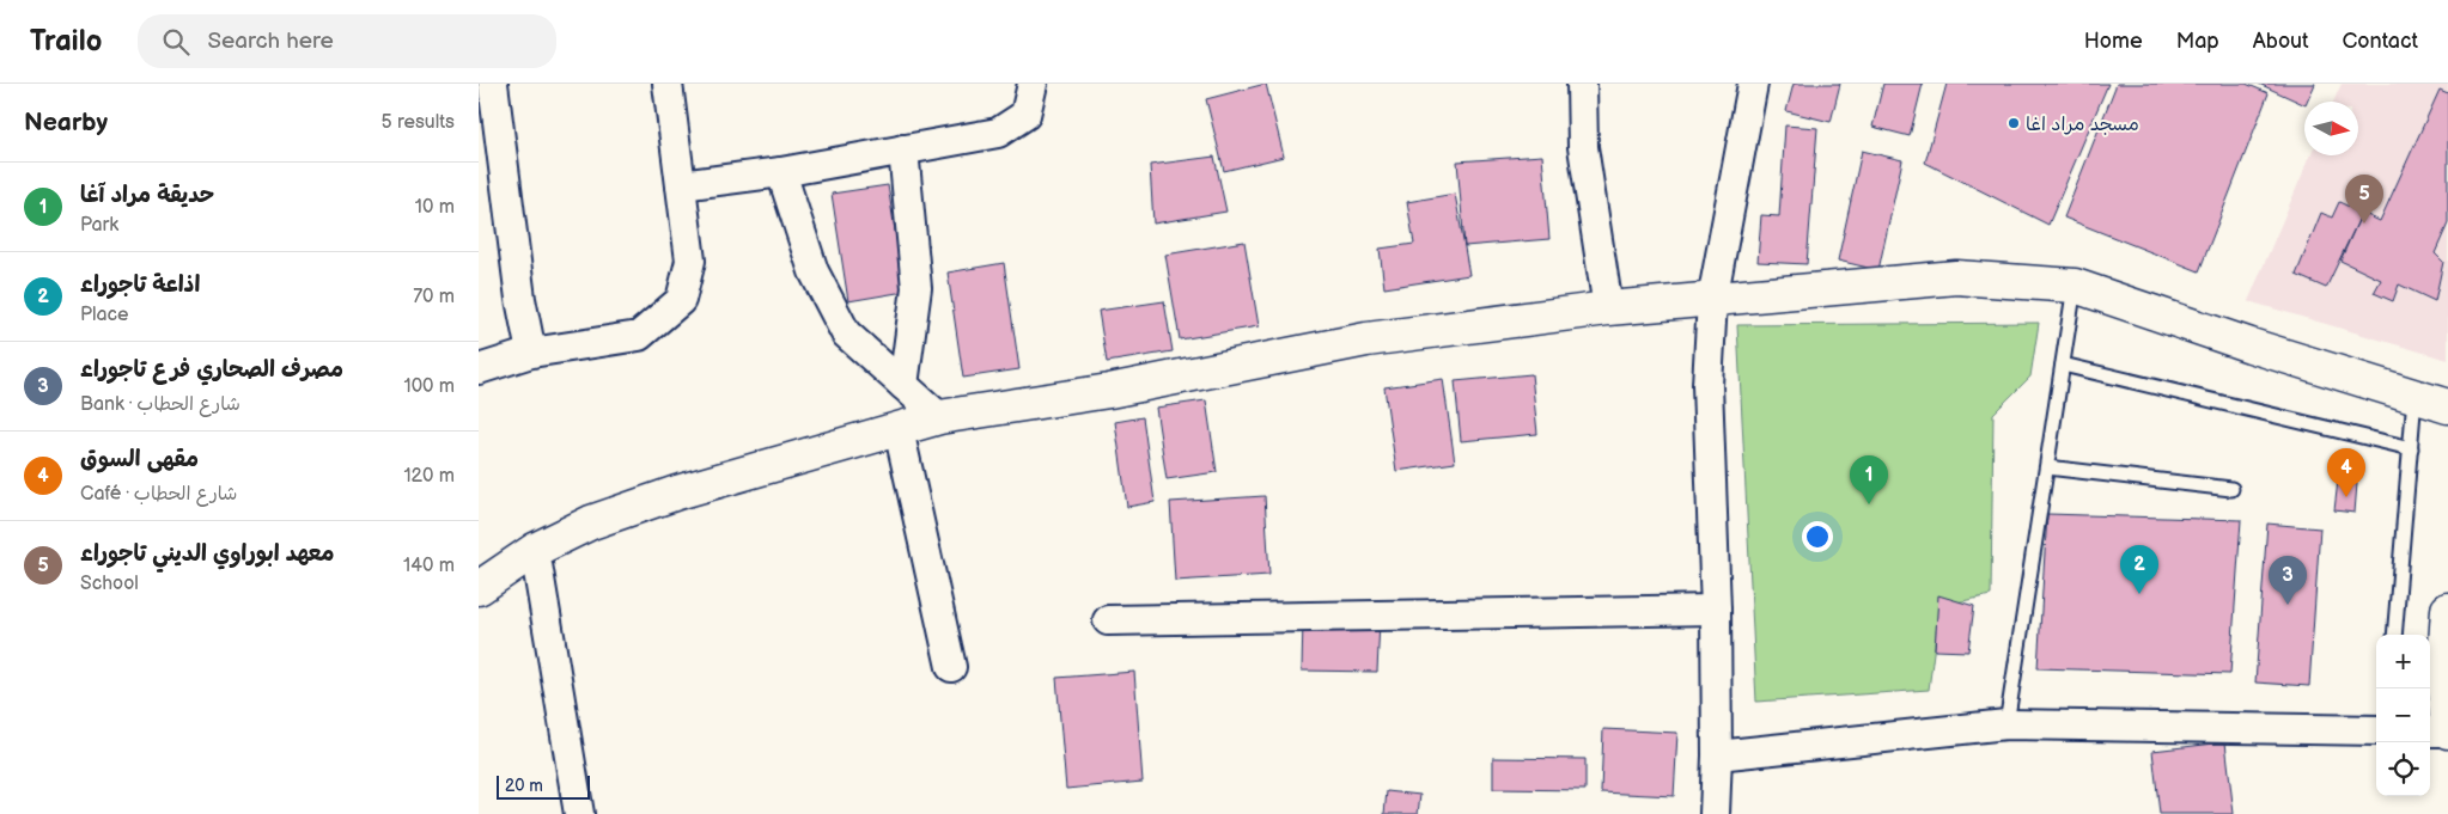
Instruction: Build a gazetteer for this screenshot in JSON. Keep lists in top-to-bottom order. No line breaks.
{"places":["مسجد مراد اغا"],"scale_bar":"20 m","north":"right","page":{"header":"Trailo","search":"Search here","nav":["Home","Map","About","Contact"],"heading":["Nearby","5 results"],"list":[{"mark":"1","name":"حديقة مراد آغا","note":"Park","value":"10 m"},{"mark":"2","name":"اذاعة تاجوراء","note":"Place","value":"70 m"},{"mark":"3","name":"مصرف الصحاري فرع تاجوراء","note":"Bank · شارع الحطاب","value":"100 m"},{"mark":"4","name":"مقهى السوق","note":"Café · شارع الحطاب","value":"120 m"},{"mark":"5","name":"معهد ابوراوي الديني تاجوراء","note":"School","value":"140 m"}],"pins":["5","4","1","2","3"],"map_buttons":["+","−"],"scale":"20 m"}}
